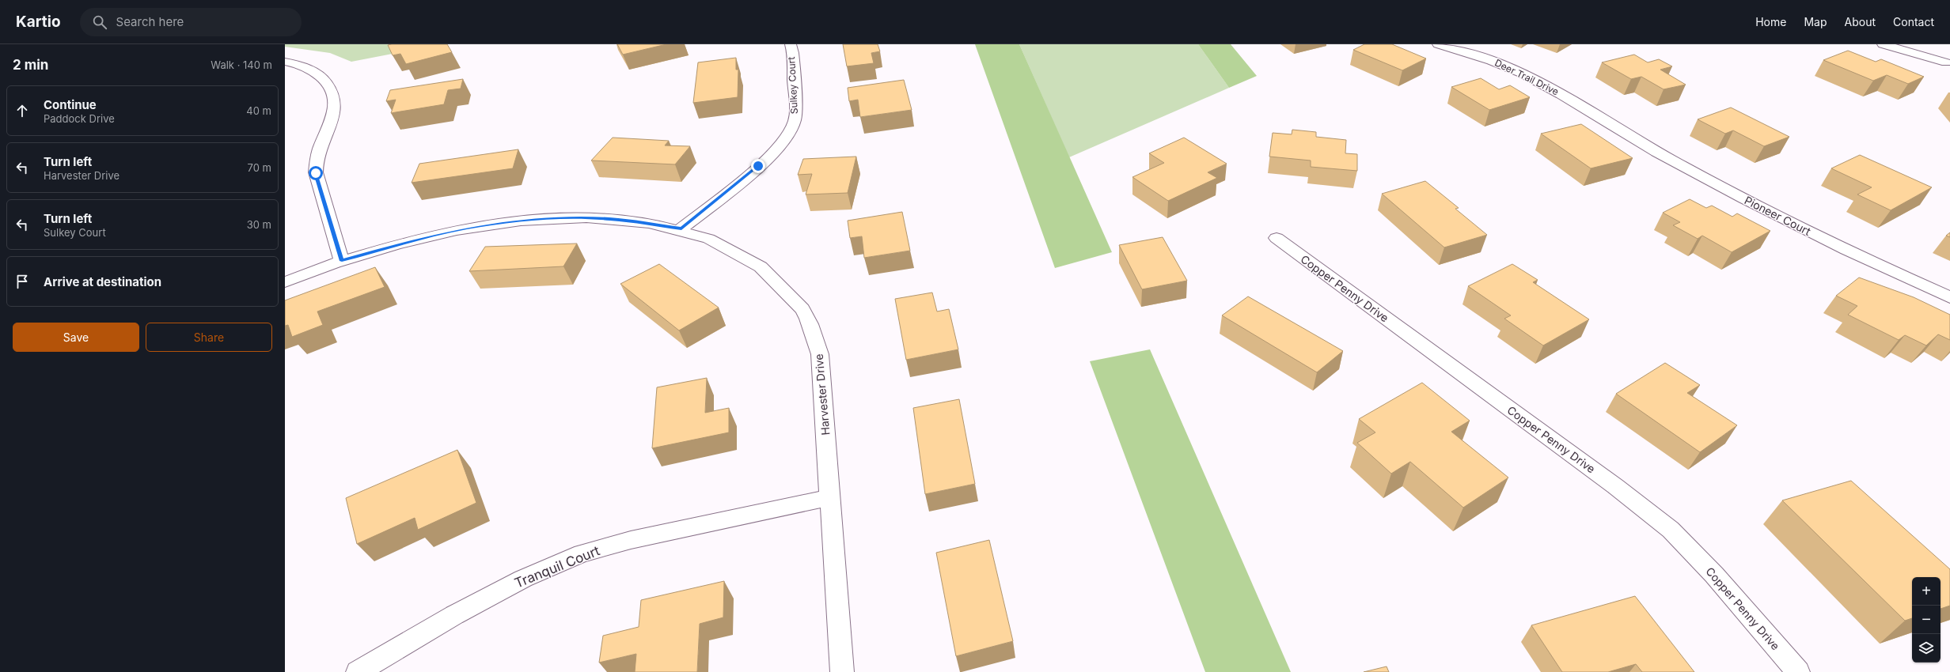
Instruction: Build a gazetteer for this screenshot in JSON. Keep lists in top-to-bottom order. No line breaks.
{"streets":{"street":["Deer Trail Drive","Sulkey Court","Pioneer Court","Copper Penny Drive","Harvester Drive","Tranquil Court"]},"crossings":[["Deer Trail Drive","Pioneer Court"],["Sulkey Court","Harvester Drive"],["Harvester Drive","Tranquil Court"]],"page":{"header":"Kartio","search":"Search here","nav":["Home","Map","About","Contact"],"heading":["2 min","Walk · 140 m"],"list":[["Continue","Paddock Drive","40 m"],["Turn left","Harvester Drive","70 m"],["Turn left","Sulkey Court","30 m"],"Arrive at destination"],"buttons":["Save","Share"],"map_buttons":["+","−"]}}
